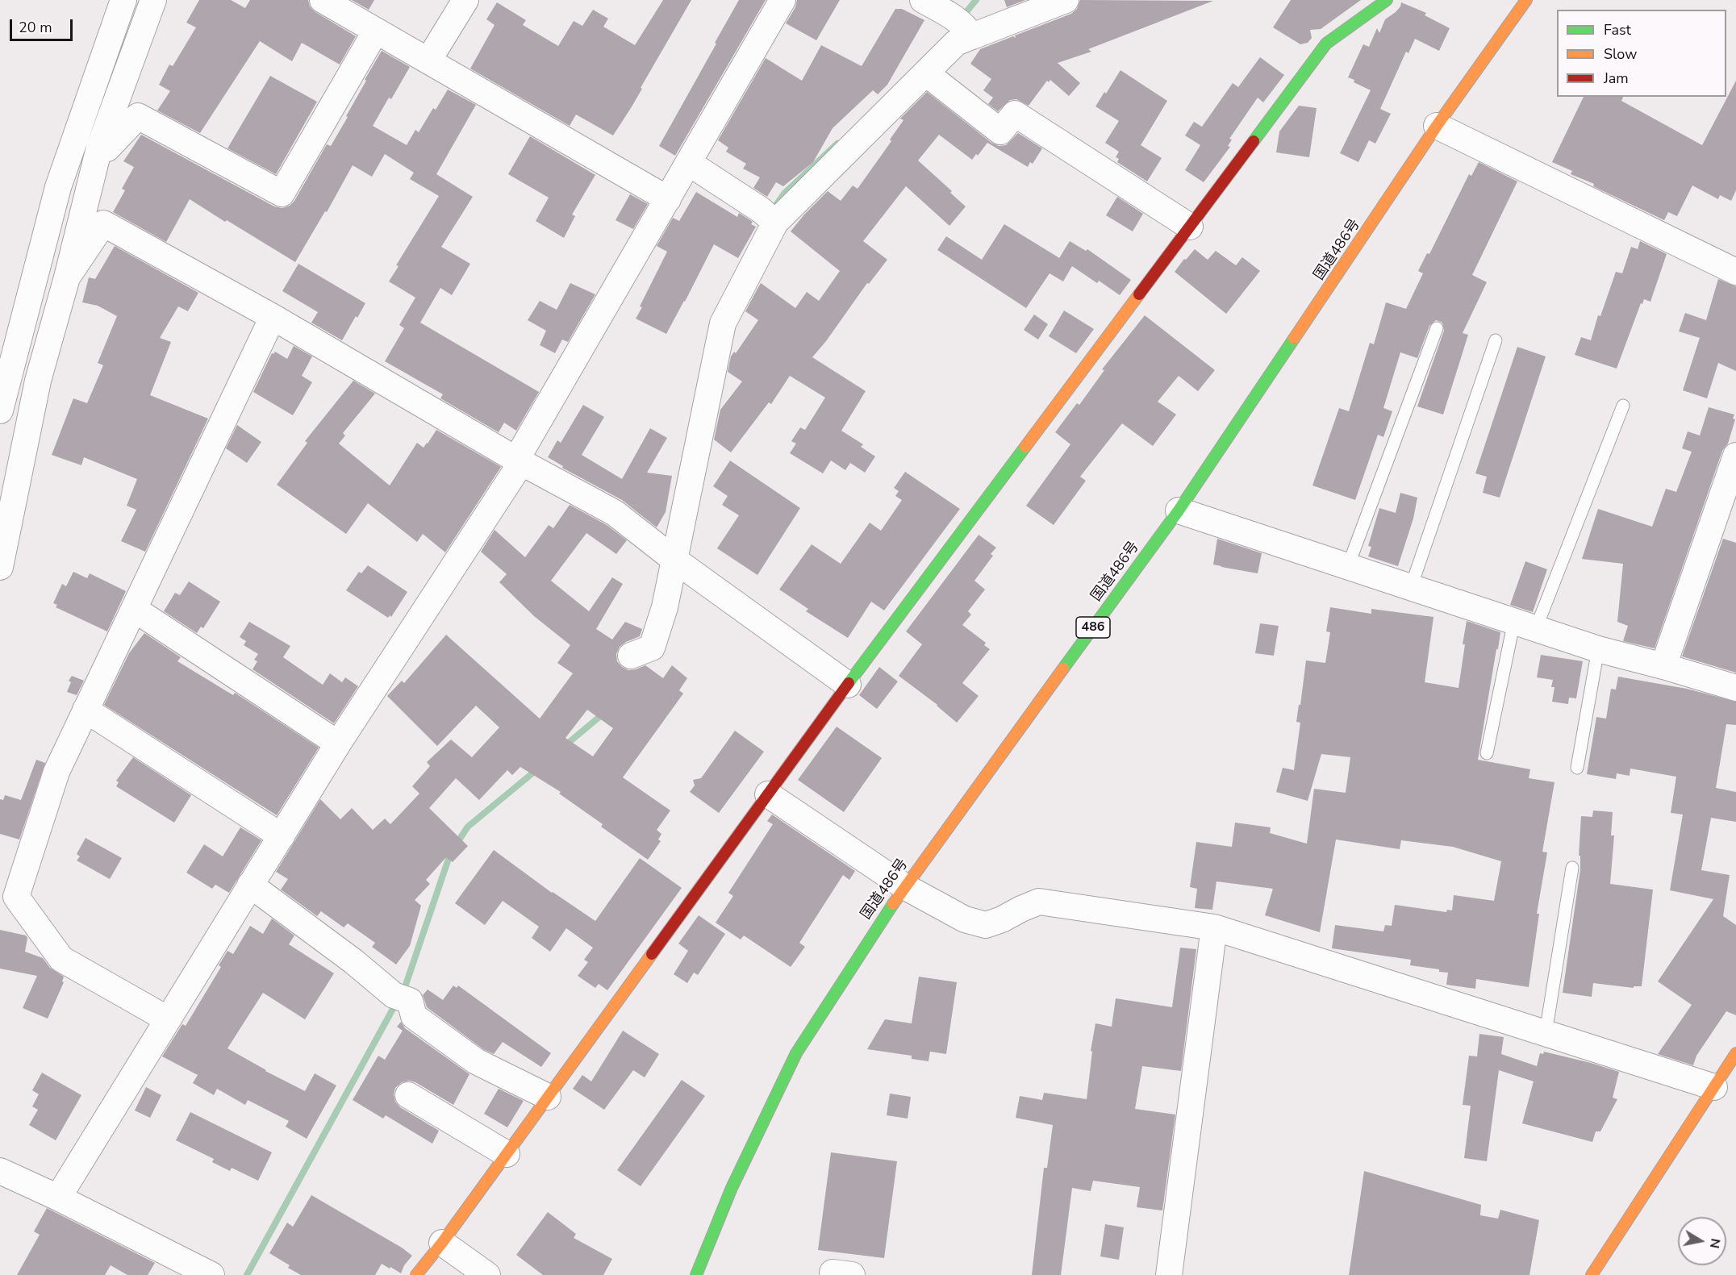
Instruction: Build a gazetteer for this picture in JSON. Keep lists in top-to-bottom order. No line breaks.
{"streets":{"main road":["国道486号","486"]},"legend":["Fast","Slow","Jam"],"scale_bar":"20 m","north":"right"}
